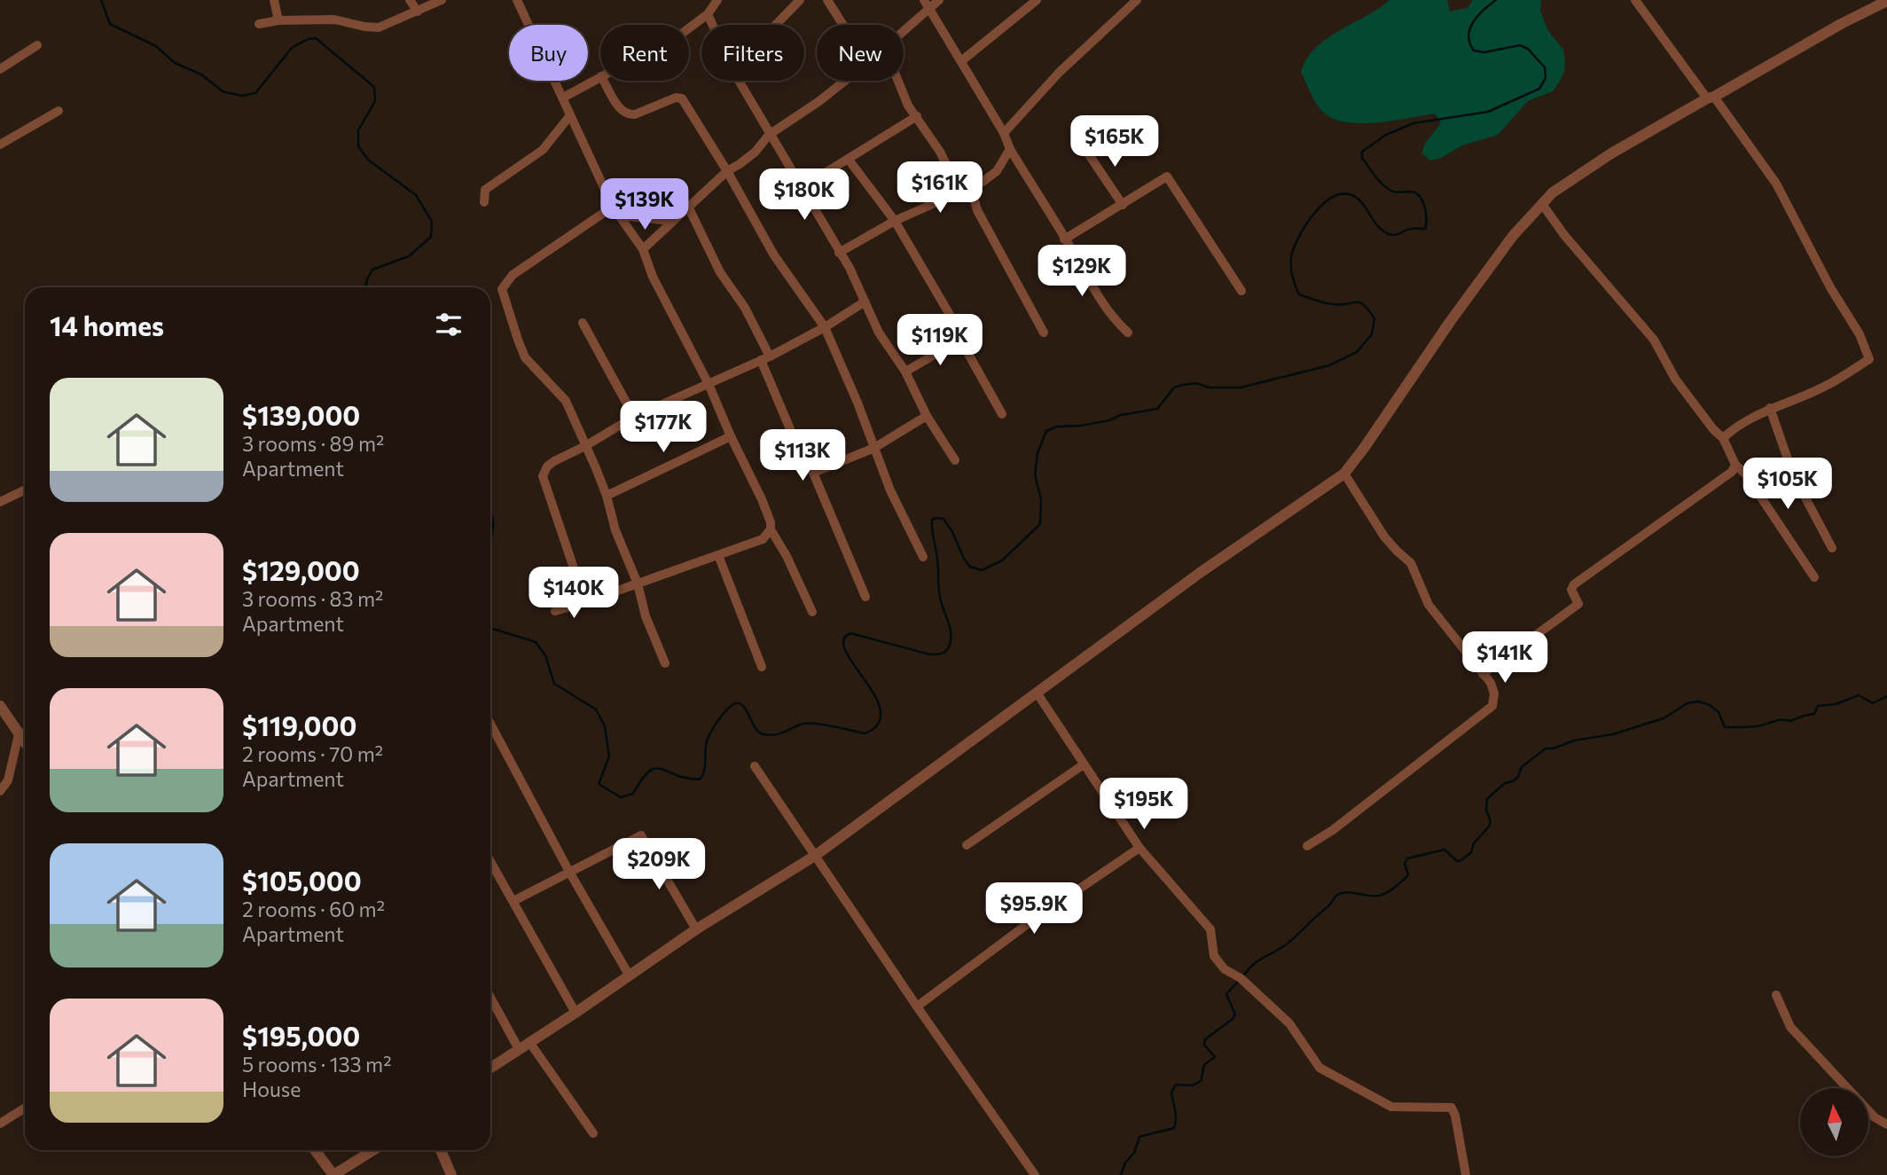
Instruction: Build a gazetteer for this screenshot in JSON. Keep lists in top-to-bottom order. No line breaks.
{"north":"top","page":{"chip":["Buy","Rent","Filters","New"],"price":["$165K","$161K","$180K","$139K","$129K","$119K","$177K","$113K","$105K","$140K","$141K","$195K","$209K","$95.9K"],"heading":"14 homes","list":[{"name":"$139,000","note":"3 rooms · 89 m² · Apartment"},{"name":"$129,000","note":"3 rooms · 83 m² · Apartment"},{"name":"$119,000","note":"2 rooms · 70 m² · Apartment"},{"name":"$105,000","note":"2 rooms · 60 m² · Apartment"},{"name":"$195,000","note":"5 rooms · 133 m² · House"}]}}
